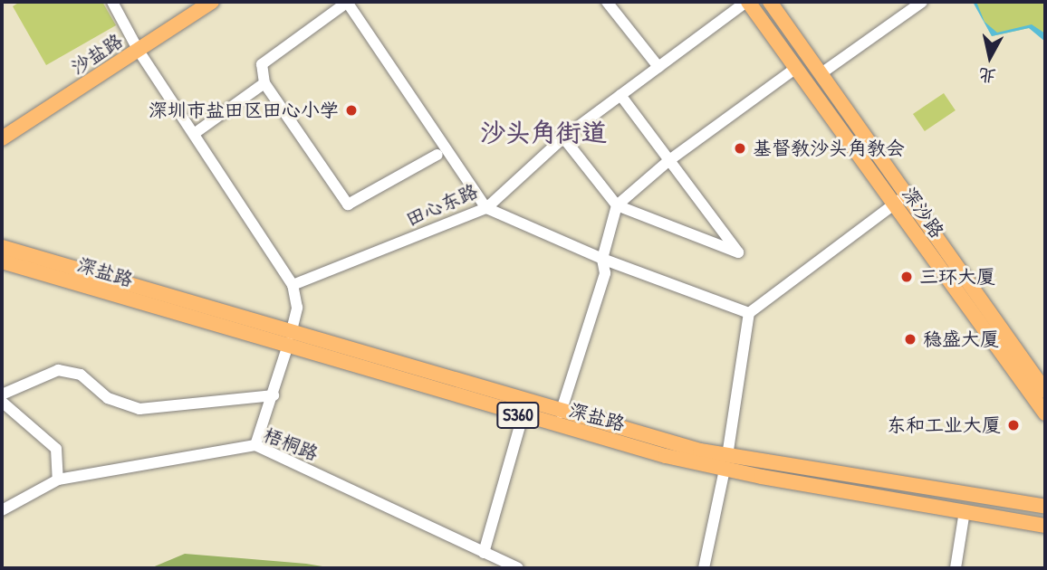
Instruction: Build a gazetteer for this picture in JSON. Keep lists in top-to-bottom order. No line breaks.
{"streets":{"main road":["沙盐路","深沙路","深盐路","S360"],"street":["田心东路","梧桐路"]},"crossings":[["田心东路","深沙路"]],"districts":["沙头角街道"],"places":["深圳市盐田区田心小学","基督教沙头角教会","三环大厦","稳盛大厦","东和工业大厦"],"north":"bottom"}
